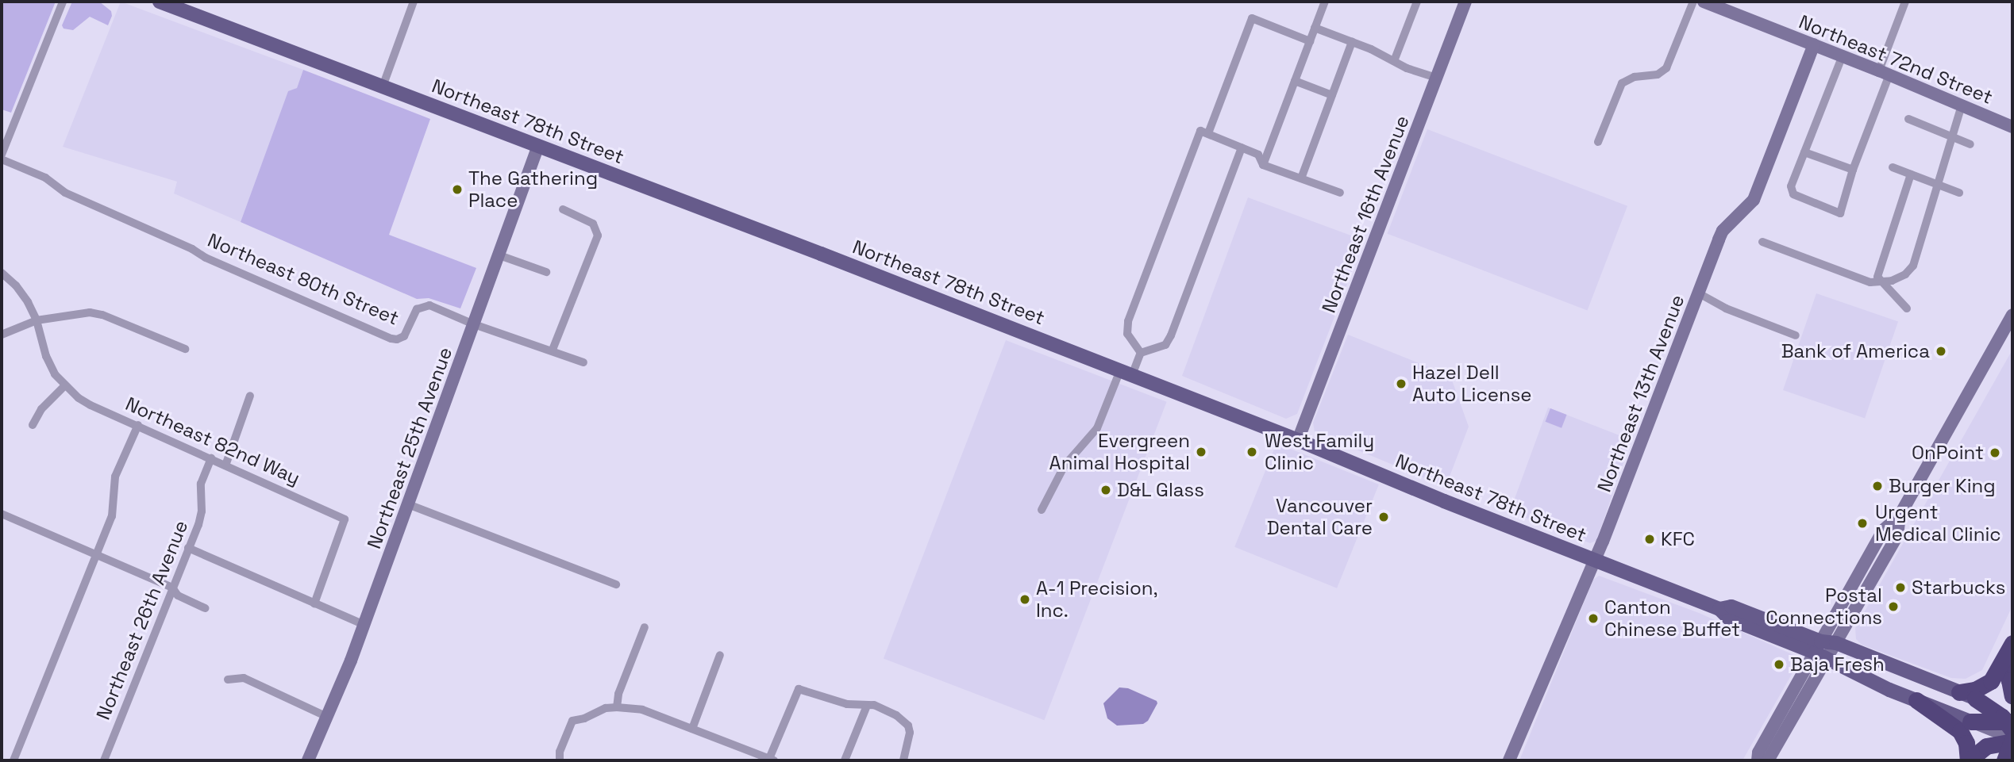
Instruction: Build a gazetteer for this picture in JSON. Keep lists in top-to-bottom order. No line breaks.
{"streets":{"main road":["Northeast 78th Street"],"street":["Northeast 72nd Street","Northeast 16th Avenue","Northeast 80th Street","Northeast 13th Avenue","Northeast 82nd Way","Northeast 25th Avenue","Northeast 26th Avenue"]},"crossings":[["Northeast 72nd Street","Northeast 13th Avenue"],["Northeast 78th Street","Northeast 16th Avenue"],["Northeast 78th Street","Northeast 13th Avenue"],["Northeast 78th Street","Northeast 25th Avenue"],["Northeast 80th Street","Northeast 25th Avenue"],["Northeast 82nd Way","Northeast 26th Avenue"]],"places":["The Gathering Place","Bank of America","Hazel Dell Auto License","Evergreen Animal Hospital","West Family Clinic","OnPoint","Burger King","D&L Glass","Vancouver Dental Care","Urgent Medical Clinic","KFC","Starbucks","A-1 Precision, Inc.","Postal Connections","Canton Chinese Buffet","Baja Fresh"]}
